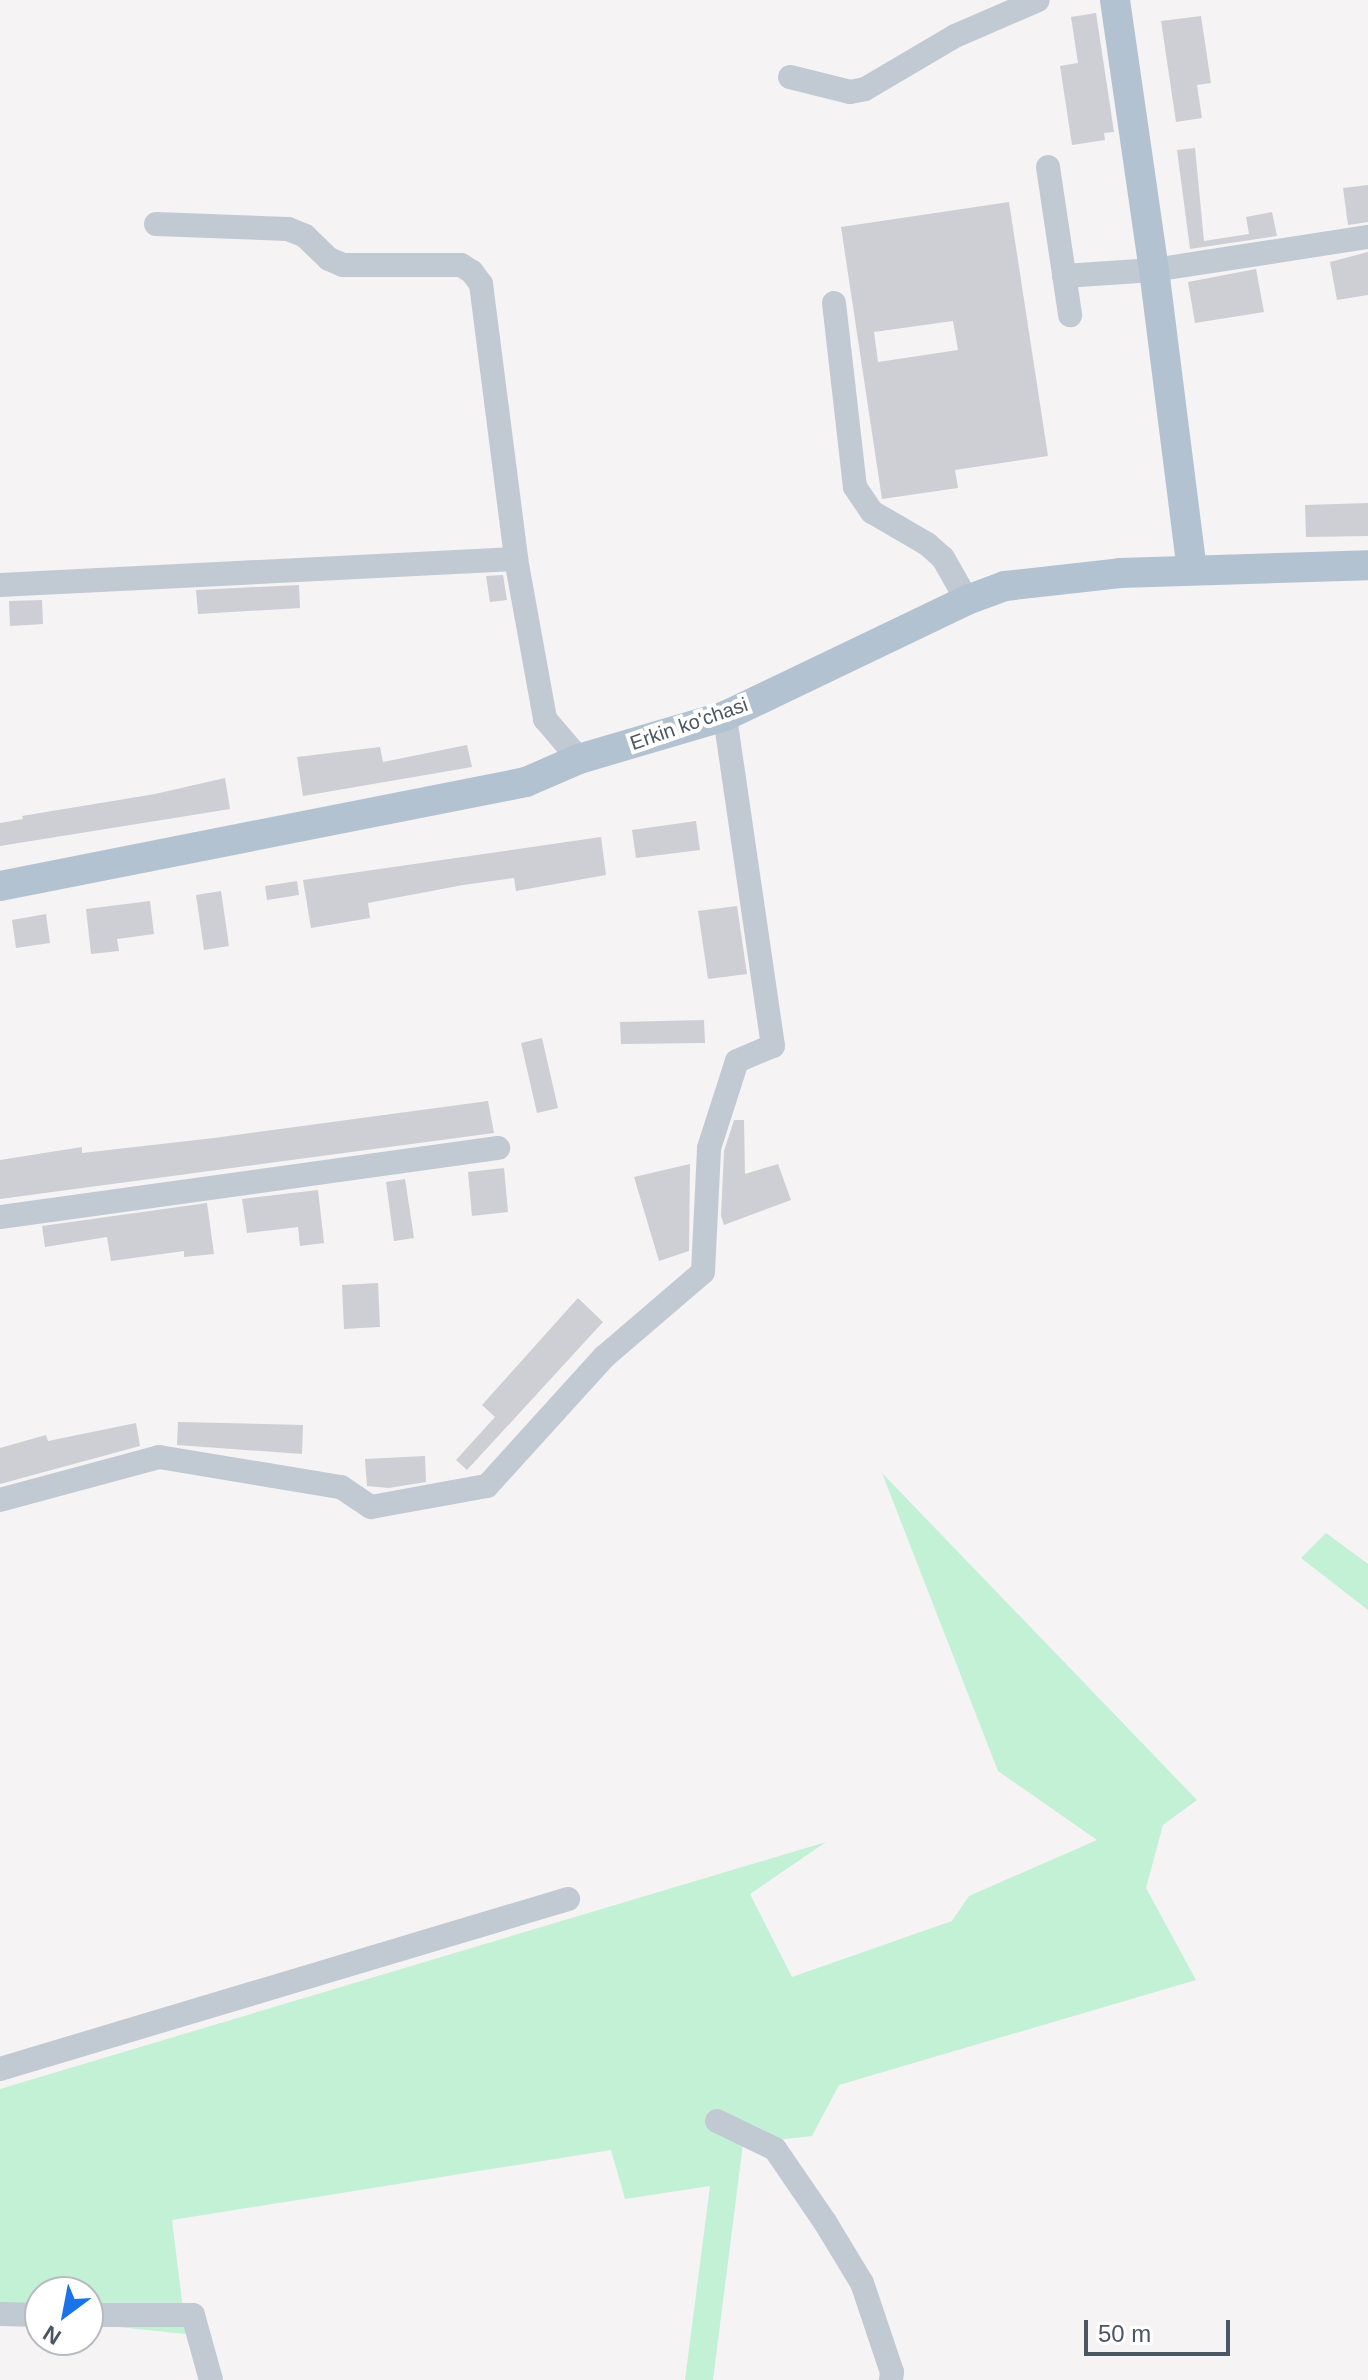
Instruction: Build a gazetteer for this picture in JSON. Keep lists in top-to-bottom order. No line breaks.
{"streets":{"main road":["Erkin ko'chasi"]},"scale_bar":"50 m","north":"bottom left"}
